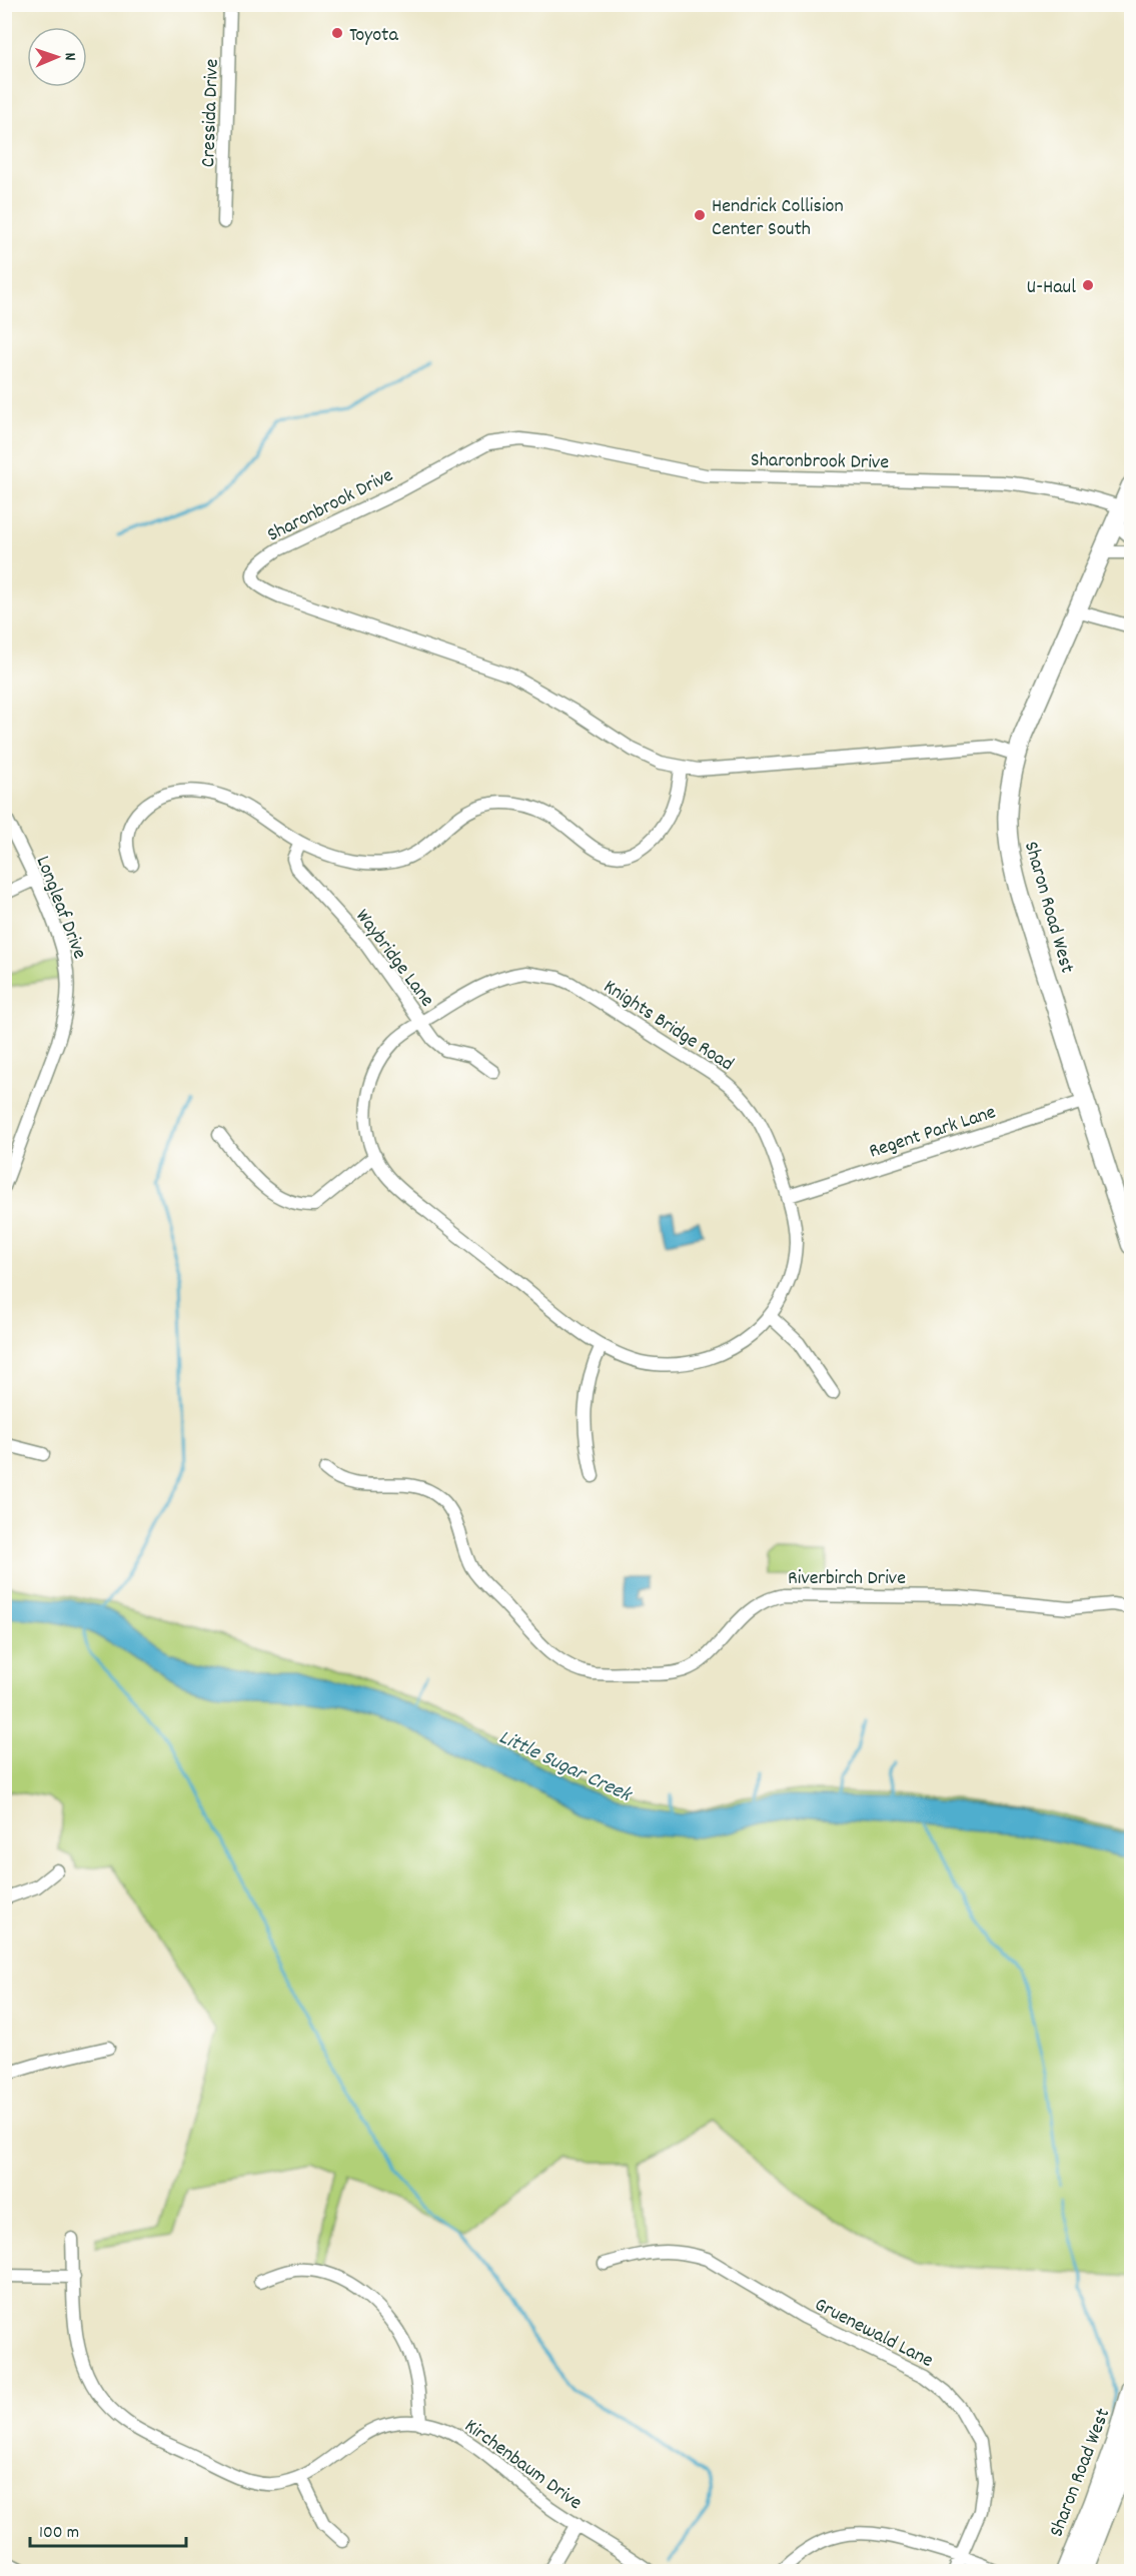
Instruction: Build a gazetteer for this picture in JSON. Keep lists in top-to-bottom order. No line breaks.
{"streets":{"main road":["Sharon Road West"],"street":["Cressida Drive","Sharonbrook Drive","Longleaf Drive","Waybridge Lane","Knights Bridge Road","Regent Park Lane","Riverbirch Drive","Gruenewald Lane","Kirchenbaum Drive"]},"crossings":[["Sharonbrook Drive","Sharon Road West"],["Sharon Road West","Regent Park Lane"],["Waybridge Lane","Knights Bridge Road"],["Knights Bridge Road","Regent Park Lane"]],"water":["Little Sugar Creek"],"places":["Toyota","Hendrick Collision Center South","U-Haul"],"scale_bar":"100 m","north":"right"}
